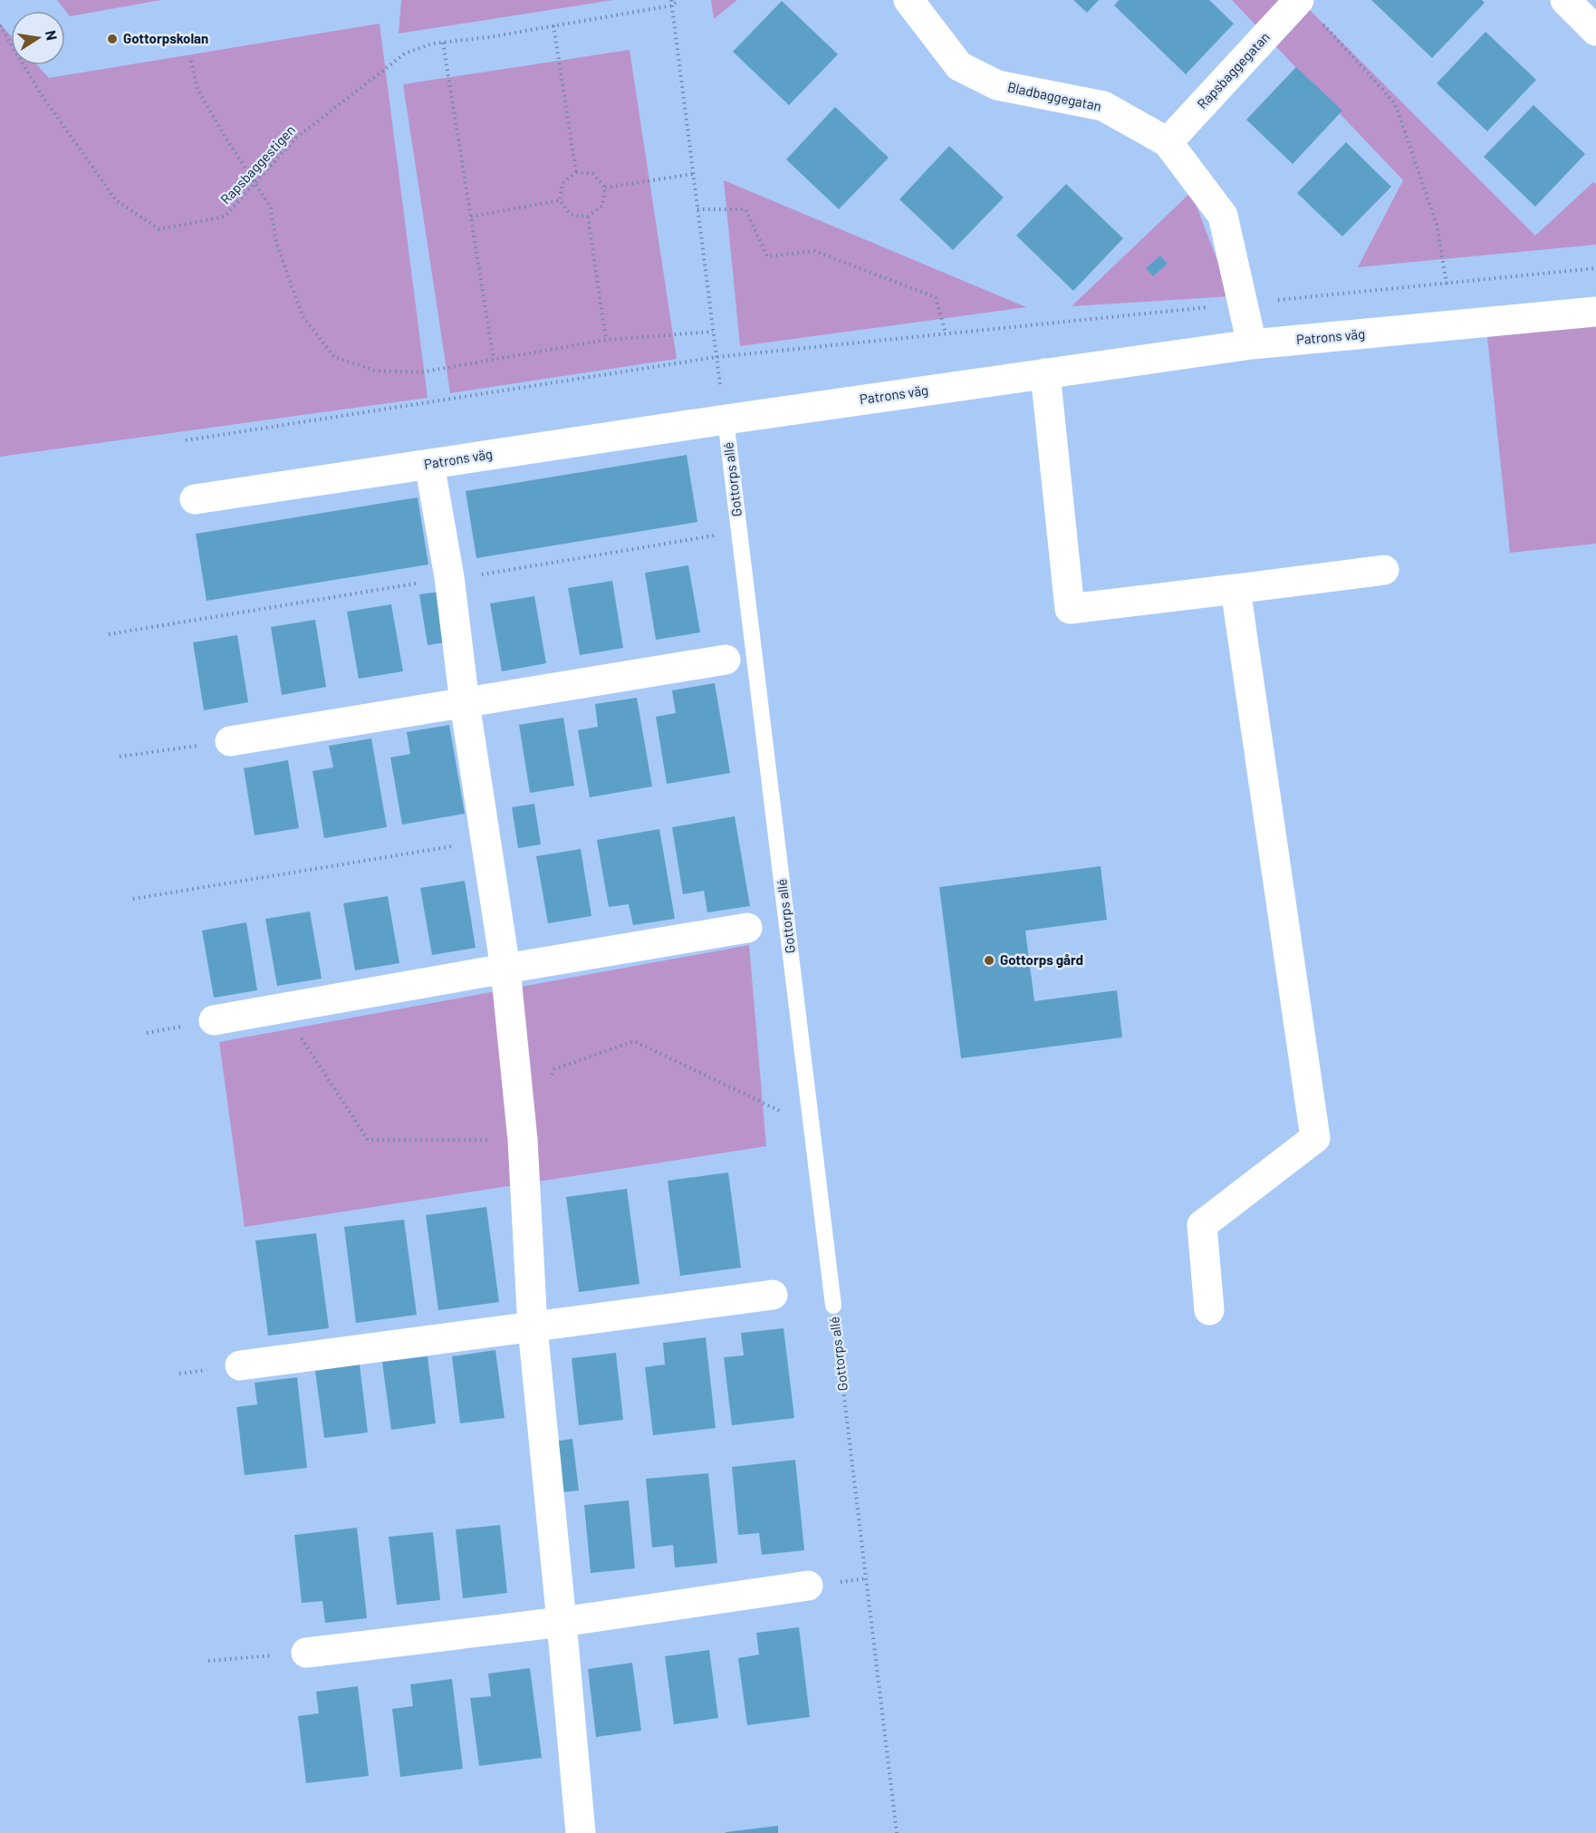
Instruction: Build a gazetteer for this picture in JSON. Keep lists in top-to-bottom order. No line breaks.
{"streets":{"street":["Rapsbaggegatan","Bladbaggegatan","Patrons väg"],"lane":["Gottorps allé"],"path":["Rapsbaggestigen"]},"crossings":[["Rapsbaggegatan","Bladbaggegatan"],["Bladbaggegatan","Patrons väg"],["Patrons väg","Gottorps allé"]],"places":["Gottorpskolan","Gottorps gård"],"north":"right"}
